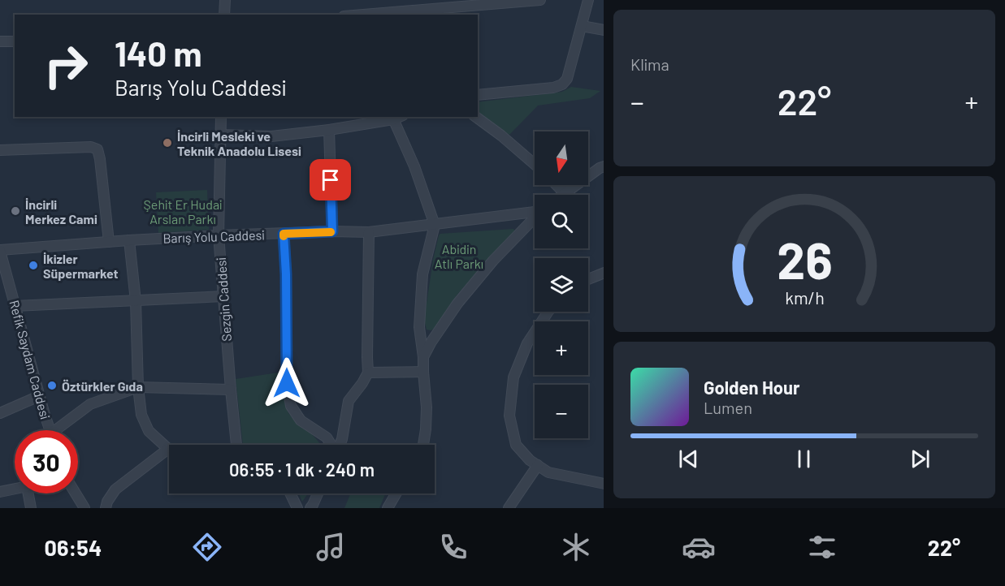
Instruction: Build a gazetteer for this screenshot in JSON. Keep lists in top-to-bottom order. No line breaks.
{"streets":{"street":["Barış Yolu Caddesi","Sezgin Caddesi","Refik Saydam Caddesi"]},"crossings":[["Barış Yolu Caddesi","Sezgin Caddesi"],["Barış Yolu Caddesi","Refik Saydam Caddesi"]],"parks":["Şehit Er Hudai Arslan Parkı","Abidin Atlı Parkı"],"places":["İncirli Mesleki ve Teknik Anadolu Lisesi","İncirli Merkez Cami","İkizler Süpermarket","Öztürkler Gıda"],"north":"bottom","page":{"tile":"Klima","turn":["140 m","Barış Yolu Caddesi"],"heat":["−","22°","+"],"map_buttons":["+","−"],"song":["Golden Hour","Lumen"],"limit":"30","trip":"06:55 · 1 dk · 240 m","tabs":["06:54","22°"],"gauge":["26","km/h"]}}
